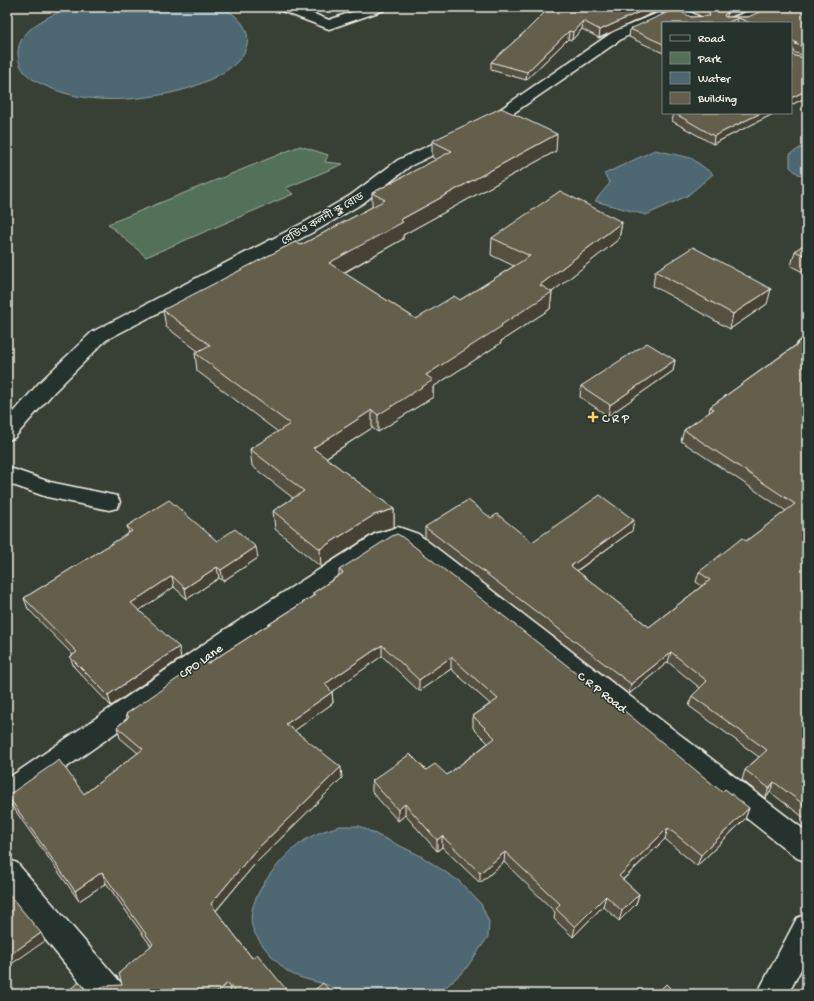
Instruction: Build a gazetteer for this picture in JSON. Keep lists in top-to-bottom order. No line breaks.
{"streets":{"street":["রেডিও কলনী স্কুল রোড","CPO Lane","C R P Road"]},"crossings":[["CPO Lane","C R P Road"]],"places":{"health":["C R P"]},"legend":["Road","Park","Water","Building"]}
